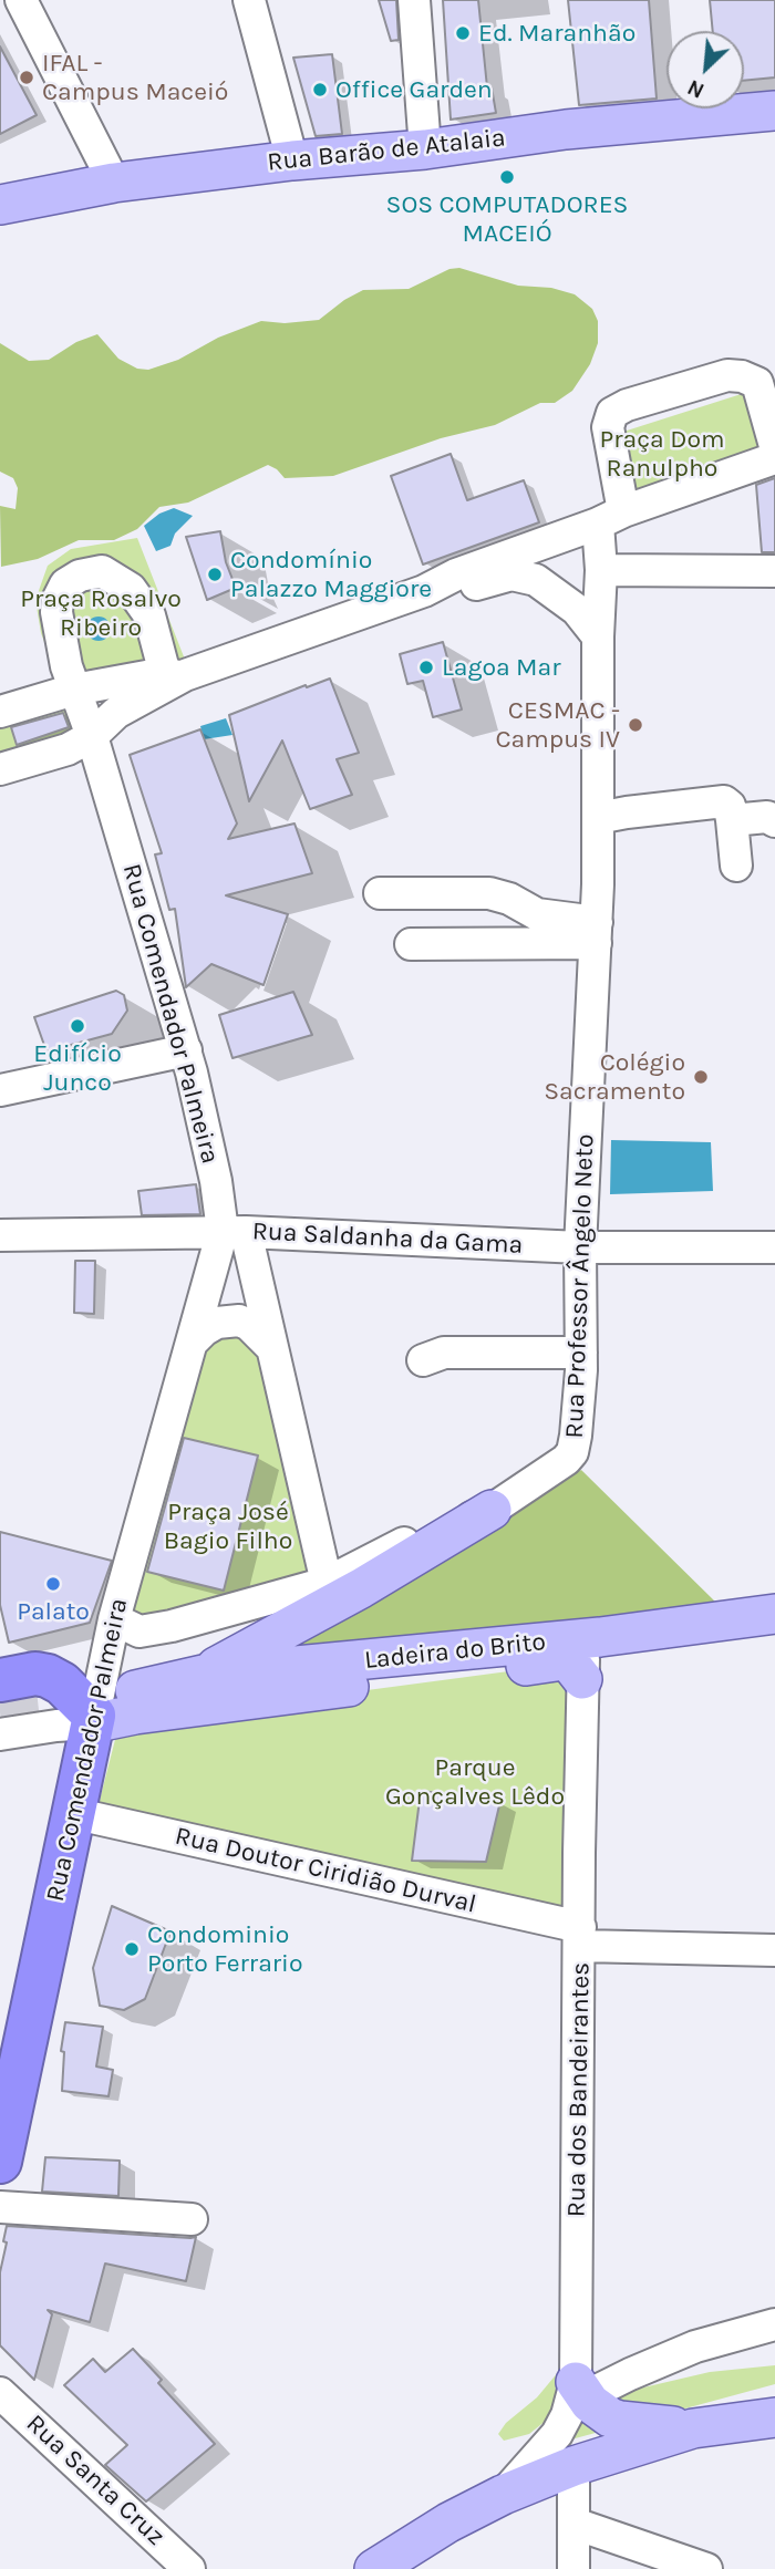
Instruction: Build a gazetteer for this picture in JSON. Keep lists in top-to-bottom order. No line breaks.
{"streets":{"highway":["Rua Comendador Palmeira"],"main road":["Rua Barão de Atalaia","Ladeira do Brito"],"street":["Rua Saldanha da Gama","Rua Professor Ângelo Neto","Rua Doutor Ciridião Durval","Rua dos Bandeirantes","Rua Santa Cruz"]},"crossings":[["Rua Comendador Palmeira","Rua Saldanha da Gama"],["Rua Comendador Palmeira","Rua Professor Ângelo Neto"],["Rua Comendador Palmeira","Ladeira do Brito"],["Rua Comendador Palmeira","Rua Doutor Ciridião Durval"],["Rua Saldanha da Gama","Rua Professor Ângelo Neto"],["Ladeira do Brito","Rua dos Bandeirantes"],["Rua Doutor Ciridião Durval","Rua dos Bandeirantes"]],"parks":["Praça Dom Ranulpho","Praça Rosalvo Ribeiro","Praça José Bagio Filho","Parque Gonçalves Lêdo"],"places":["Ed. Maranhão","IFAL - Campus Maceió","Office Garden","SOS COMPUTADORES MACEIÓ","Condomínio Palazzo Maggiore","Lagoa Mar","CESMAC - Campus IV","Edifício Junco","Colégio Sacramento","Palato","Condominio Porto Ferrario"],"north":"bottom left"}
